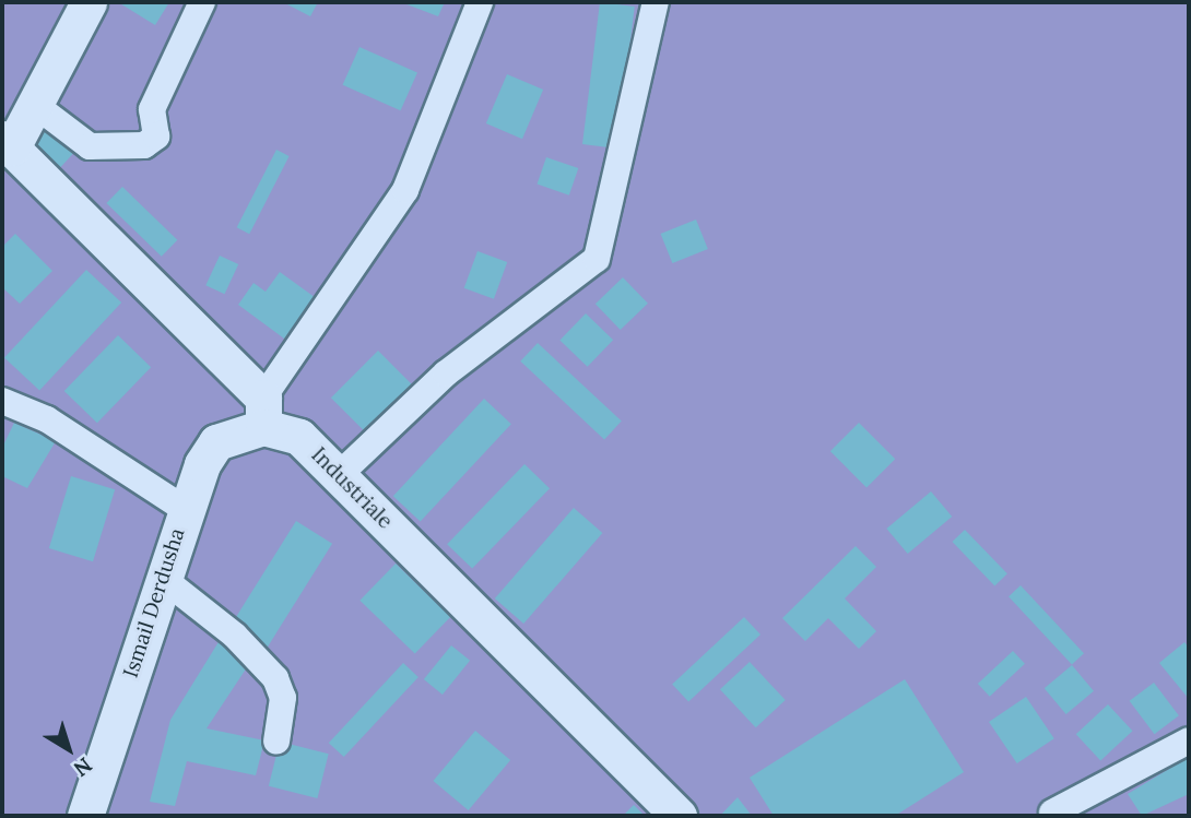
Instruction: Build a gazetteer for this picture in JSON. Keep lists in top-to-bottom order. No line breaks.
{"streets":{"main road":["Industriale","Ismail Derdusha"]},"crossings":[["Industriale","Ismail Derdusha"]],"north":"bottom right"}
